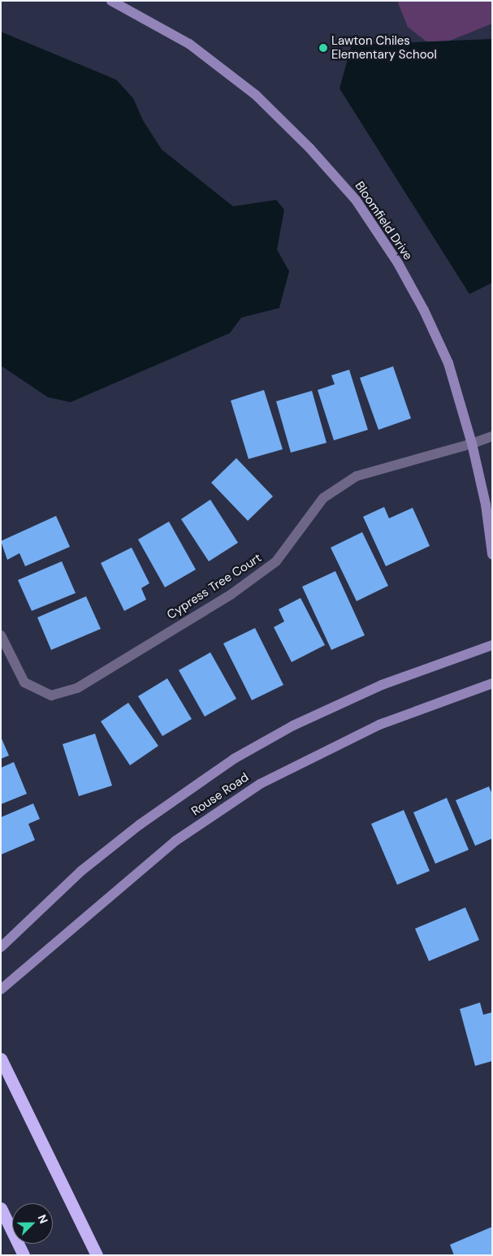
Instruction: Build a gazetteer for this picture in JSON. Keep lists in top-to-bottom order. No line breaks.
{"streets":{"street":["Bloomfield Drive","Cypress Tree Court","Rouse Road"]},"crossings":[["Bloomfield Drive","Cypress Tree Court"]],"places":["Lawton Chiles Elementary School"],"north":"top right"}
